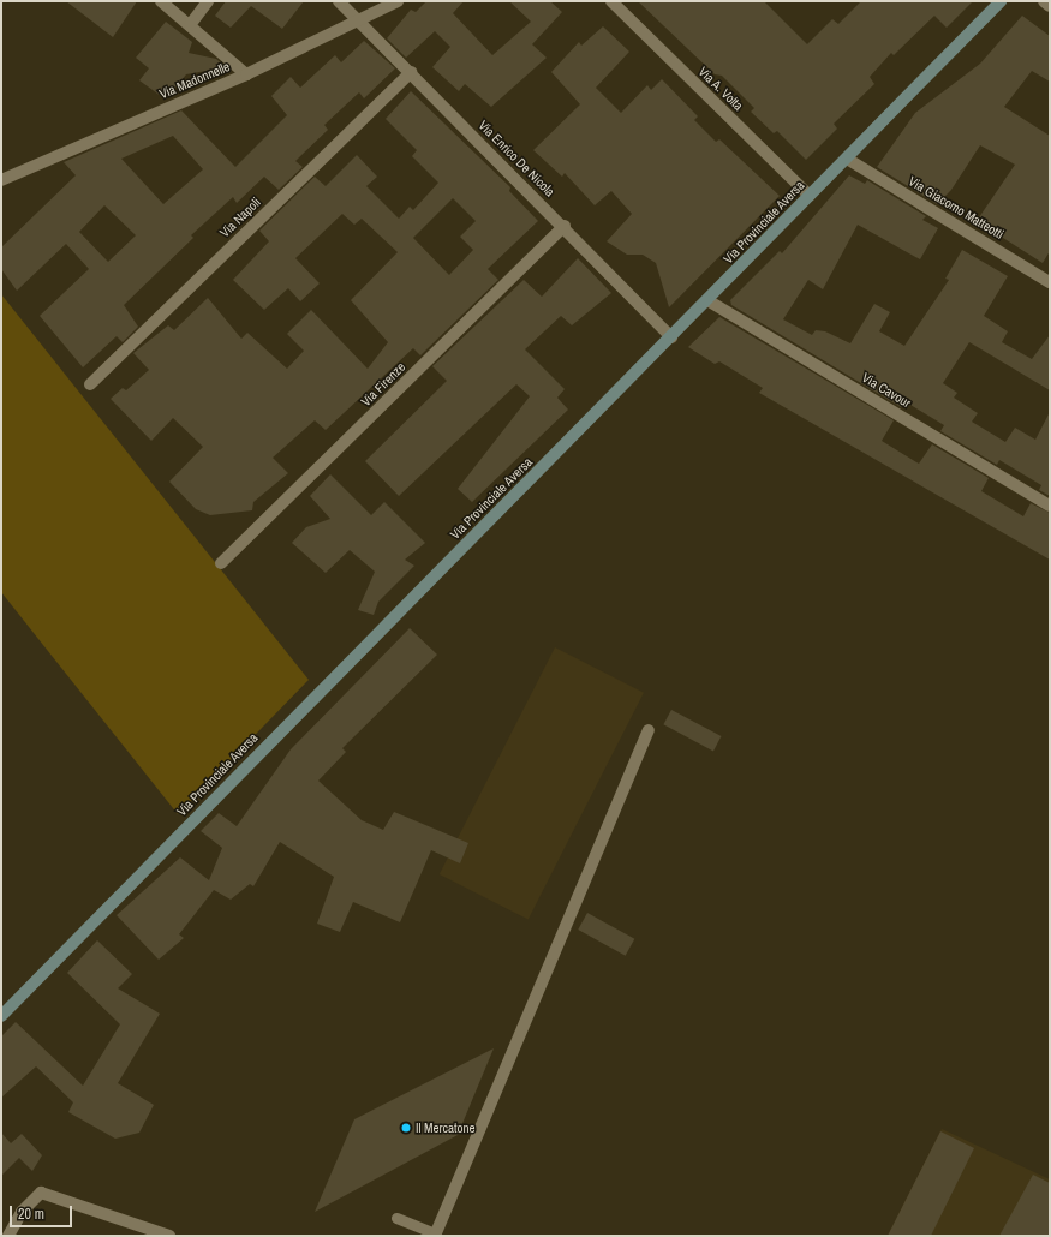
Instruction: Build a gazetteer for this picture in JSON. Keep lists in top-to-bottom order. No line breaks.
{"streets":{"street":["Via Madonnelle","Via A. Volta","Via Enrico De Nicola","Via Giacomo Matteotti","Via Napoli","Via Provinciale Aversa","Via Firenze","Via Cavour"]},"crossings":[["Via Madonnelle","Via Enrico De Nicola"],["Via A. Volta","Via Provinciale Aversa"],["Via Enrico De Nicola","Via Napoli"],["Via Enrico De Nicola","Via Provinciale Aversa"],["Via Enrico De Nicola","Via Firenze"],["Via Giacomo Matteotti","Via Provinciale Aversa"],["Via Provinciale Aversa","Via Cavour"]],"places":["Il Mercatone"],"scale_bar":"20 m"}
